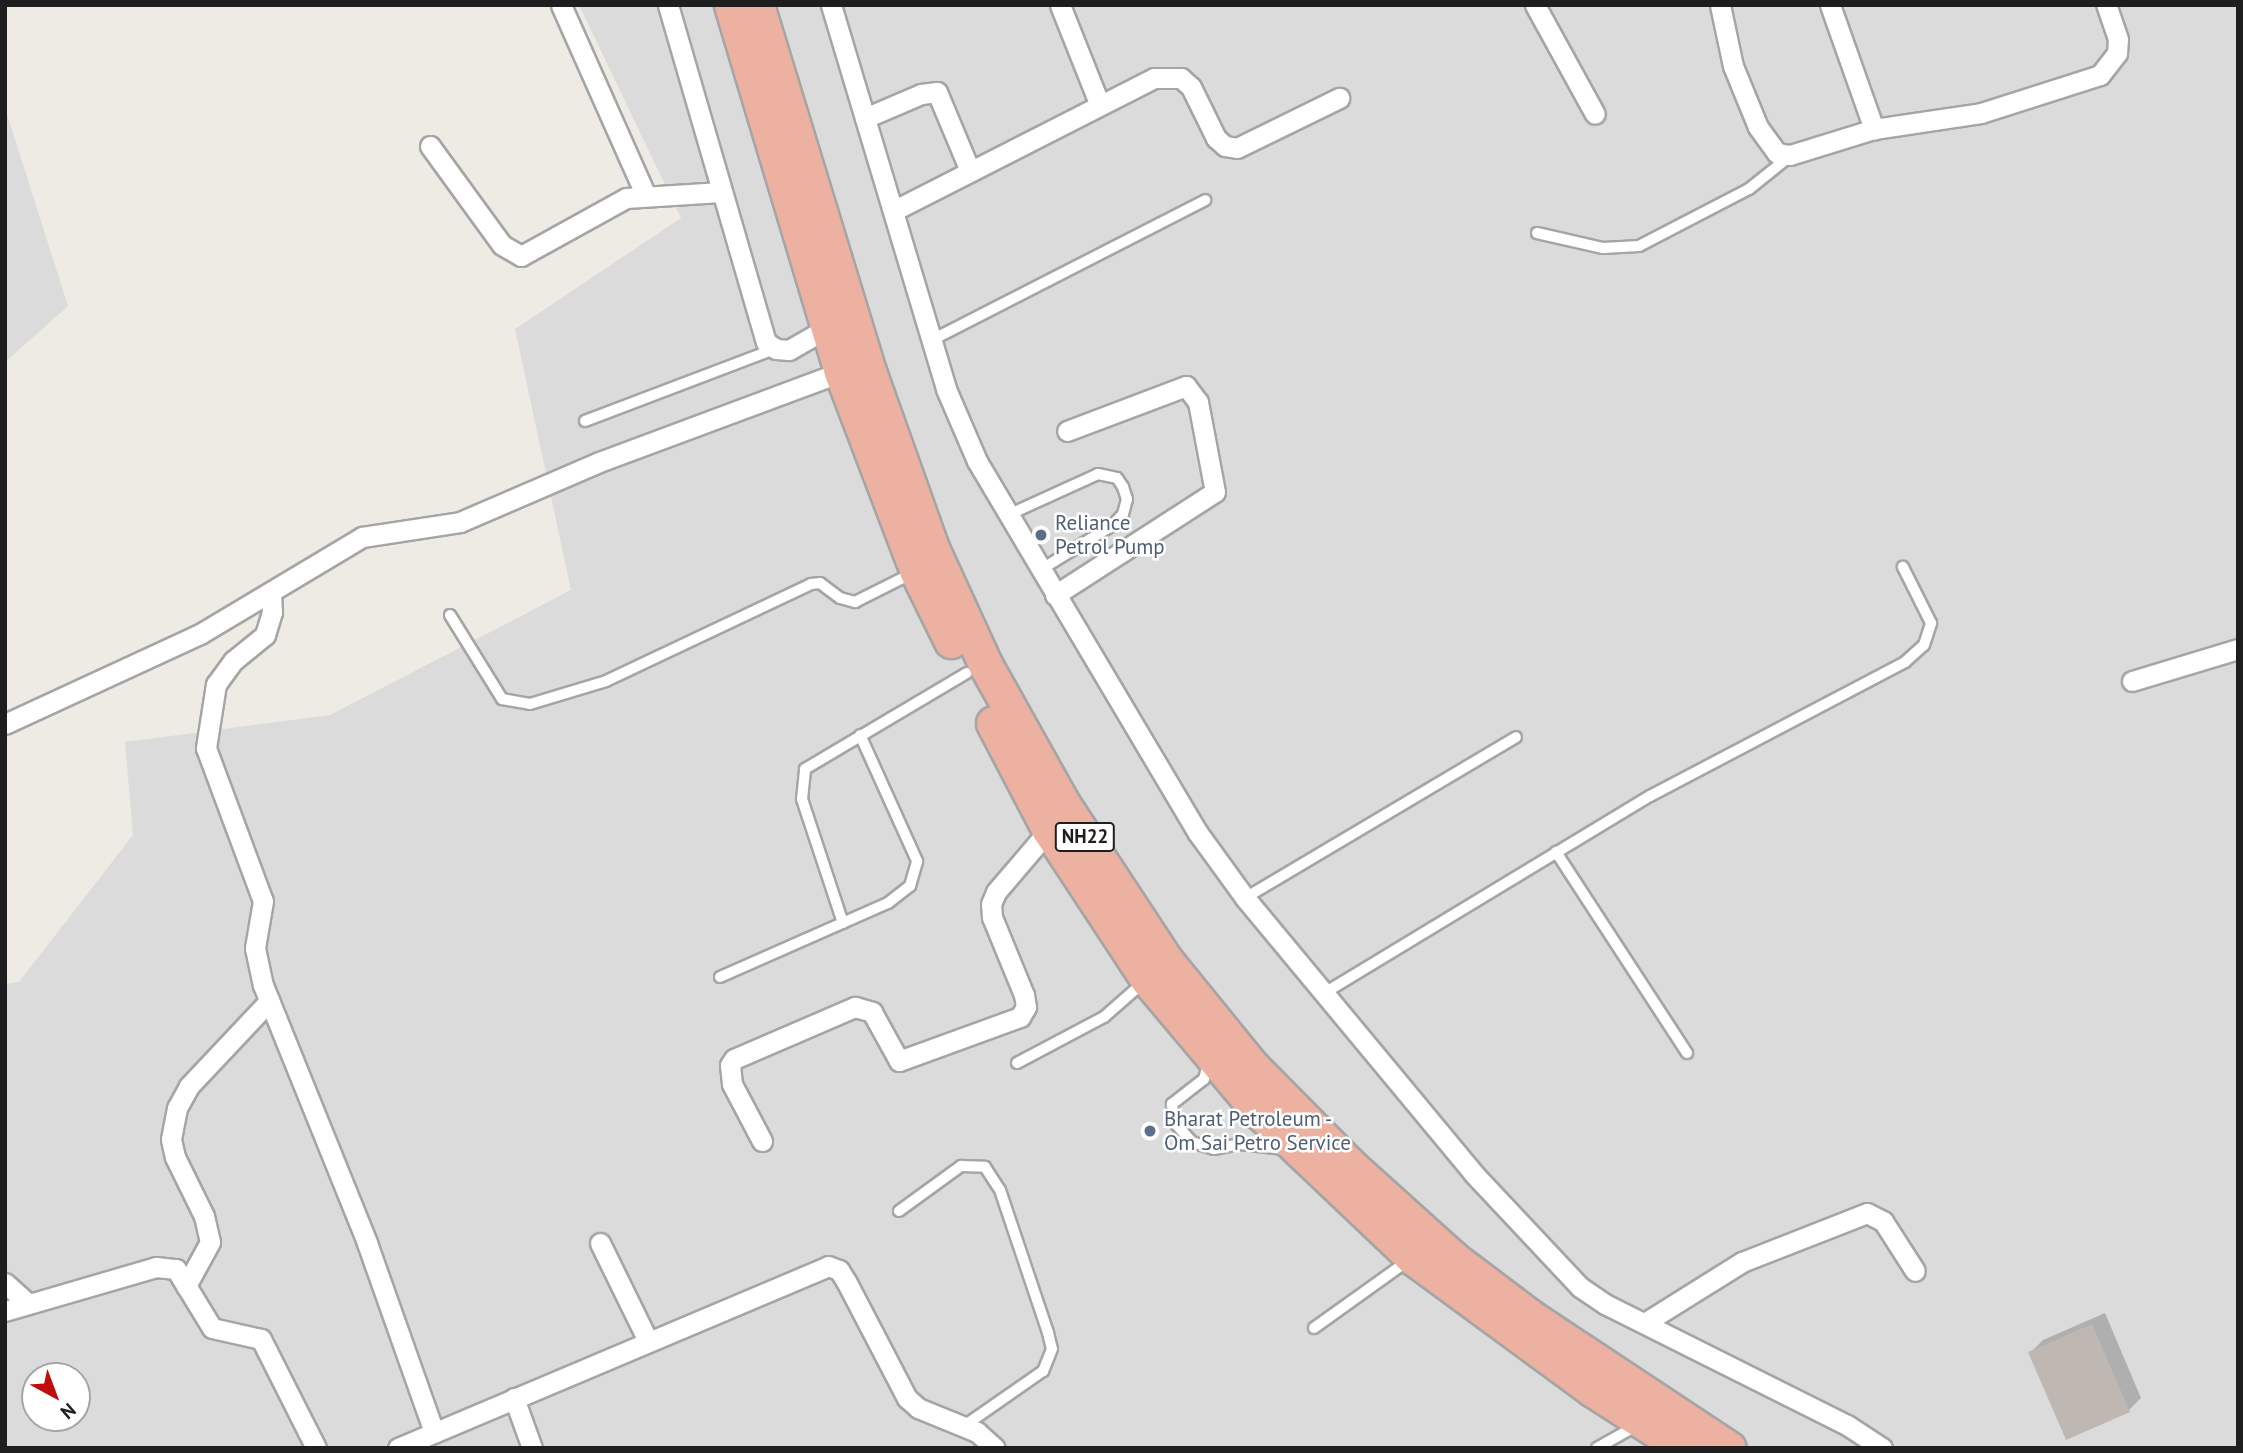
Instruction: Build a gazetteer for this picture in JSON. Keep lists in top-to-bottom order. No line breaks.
{"streets":{"highway":["NH22"]},"places":["Reliance Petrol Pump","Bharat Petroleum - Om Sai Petro Service"],"north":"bottom right"}
